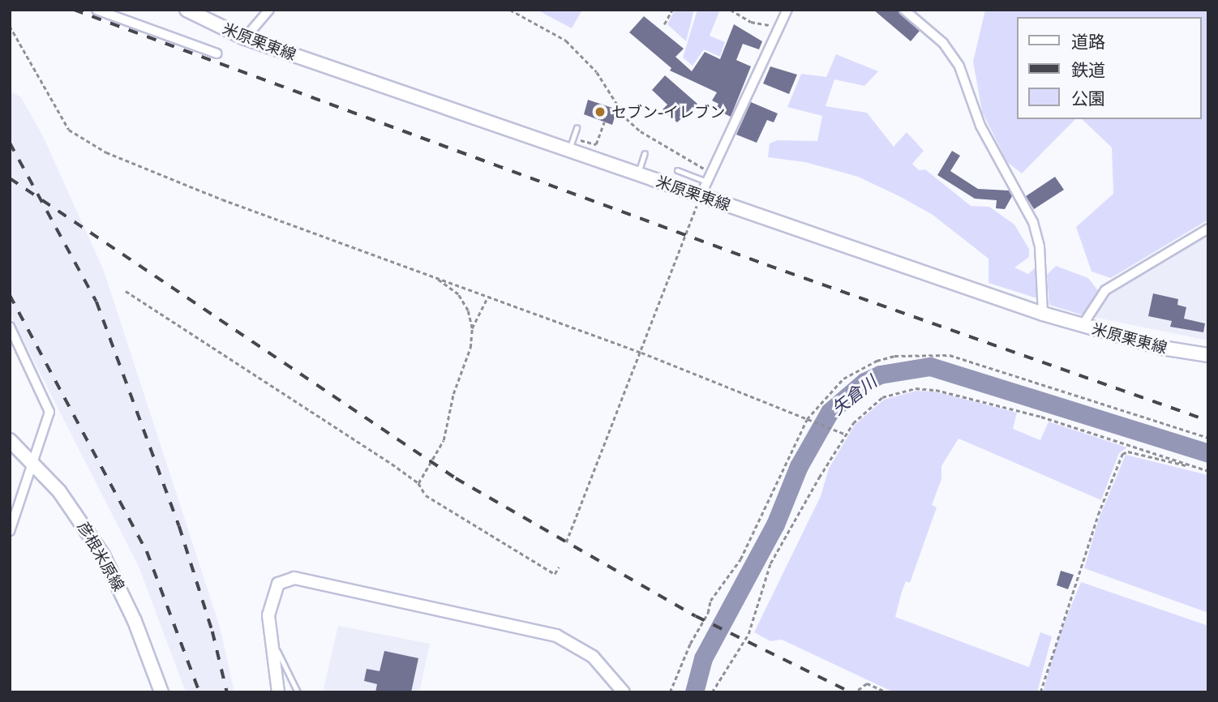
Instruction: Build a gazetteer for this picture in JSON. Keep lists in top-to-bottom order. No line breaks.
{"streets":{"main road":["米原栗東線","彦根米原線"]},"water":["矢倉川"],"places":["セブン-イレブン"],"legend":["道路","鉄道","公園"]}
